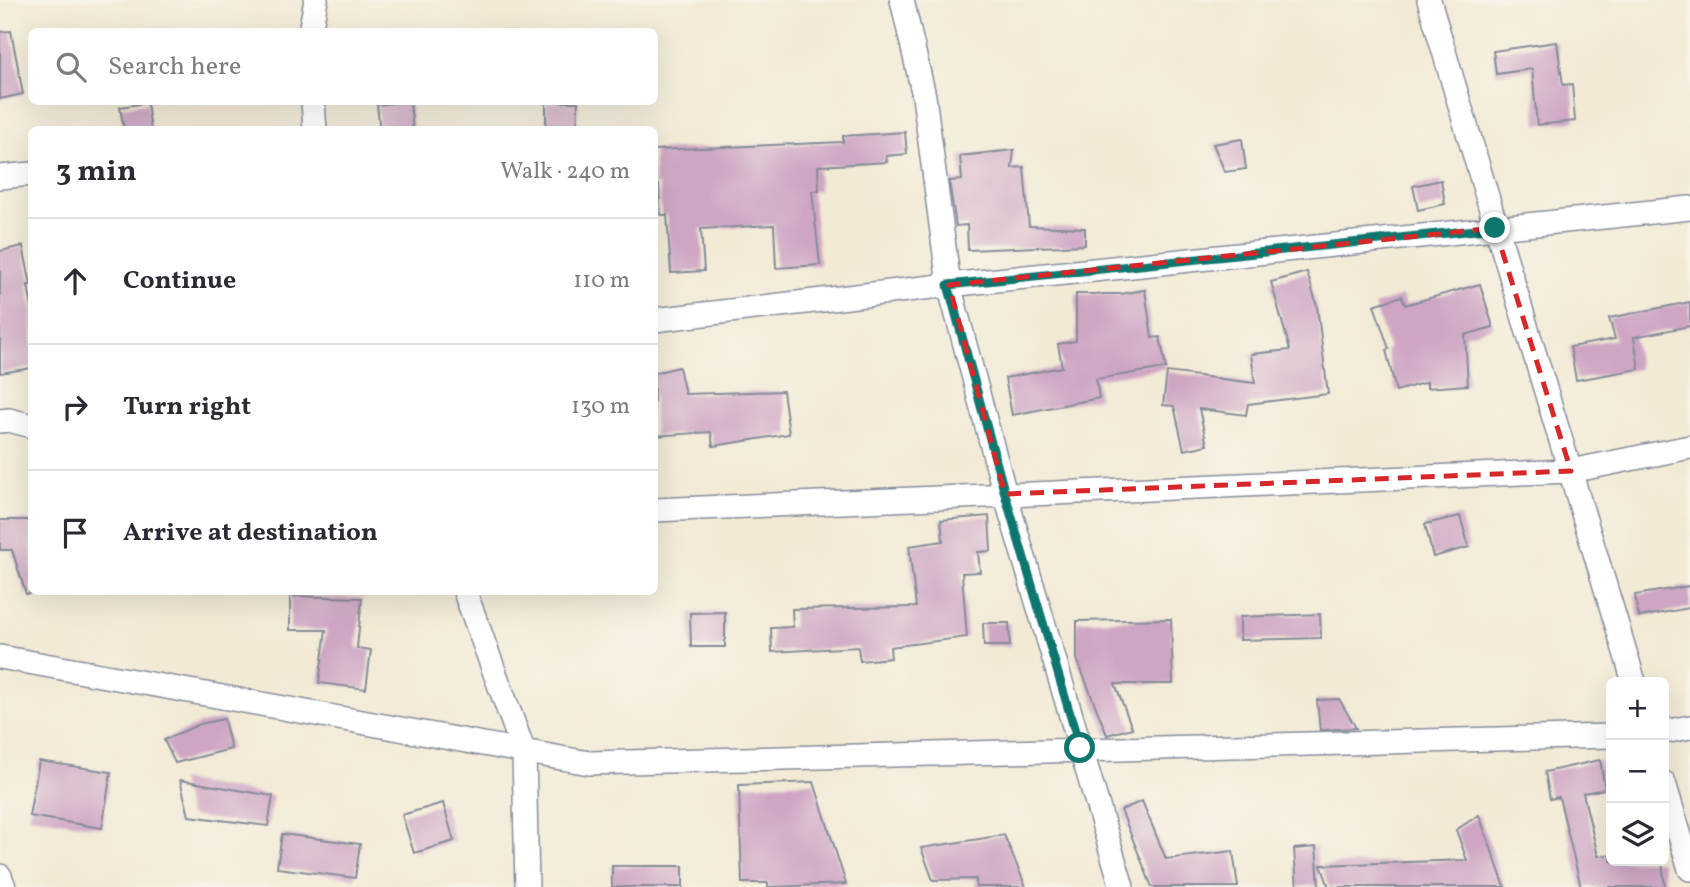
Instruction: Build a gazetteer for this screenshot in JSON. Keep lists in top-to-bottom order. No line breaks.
{"page":{"search":"Search here","heading":["3 min","Walk · 240 m"],"list":[["Continue","110 m"],["Turn right","130 m"],"Arrive at destination"],"map_buttons":["+","−"]}}
